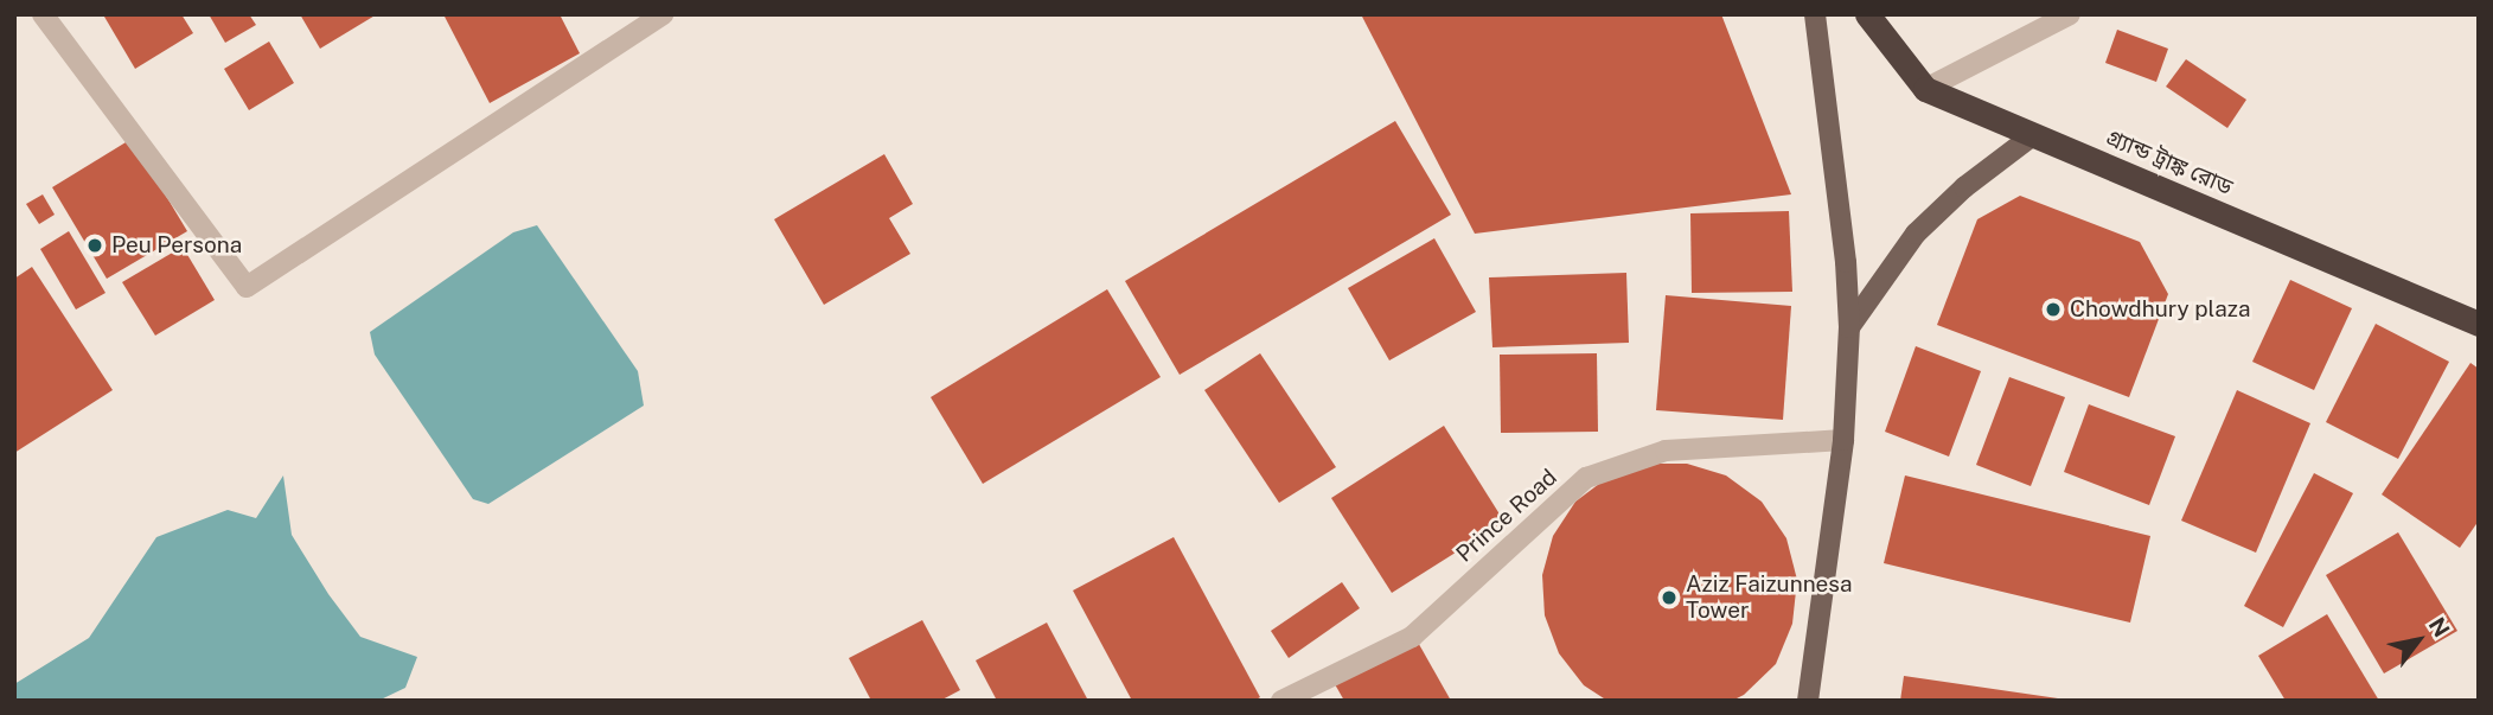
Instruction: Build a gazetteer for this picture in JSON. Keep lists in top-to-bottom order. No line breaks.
{"streets":{"highway":["গ্র্যান্ড ট্রাঙ্ক রোড"],"street":["Prince Road"]},"places":["Peu Persona","Chowdhury plaza","Aziz Faizunnesa Tower"],"north":"top right"}
